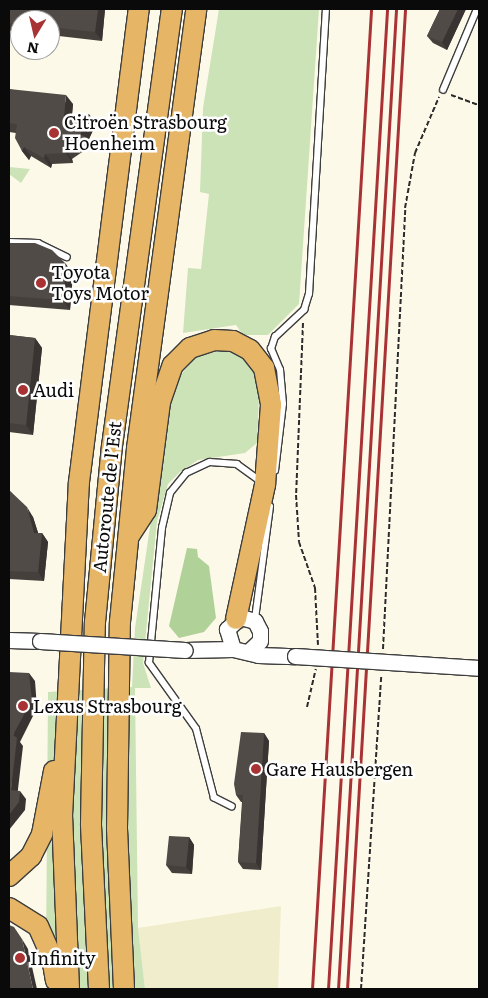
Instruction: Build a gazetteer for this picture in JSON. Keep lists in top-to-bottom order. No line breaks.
{"streets":{"highway":["Autoroute de l’Est"]},"places":["Citroën Strasbourg Hoenheim","Toyota Toys Motor","Audi","Lexus Strasbourg","Gare Hausbergen","Infinity"],"north":"bottom"}
